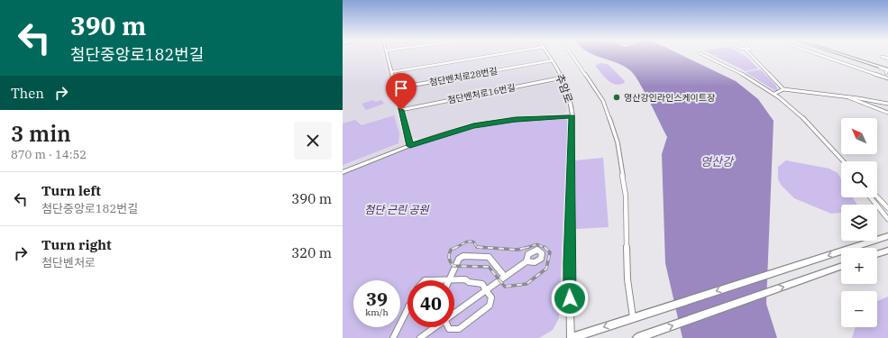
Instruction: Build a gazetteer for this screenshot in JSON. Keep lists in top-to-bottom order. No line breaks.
{"streets":{"street":["첨단벤처로28번길","추암로","첨단벤처로16번길"]},"crossings":[["첨단벤처로28번길","추암로"],["추암로","첨단벤처로16번길"]],"water":["영산강"],"parks":["첨단 근린 공원"],"places":["영산강인라인스케이트장"],"north":"top left","page":{"turn":["390 m","첨단중앙로182번길"],"then":"Then","heading":["3 min","870 m · 14:52"],"map_buttons":["+","−"],"list":[{"name":"Turn left","note":"첨단중앙로182번길","value":"390 m"},{"name":"Turn right","note":"첨단벤처로","value":"320 m"}],"speed":"39 km/h","limit":"40"}}
